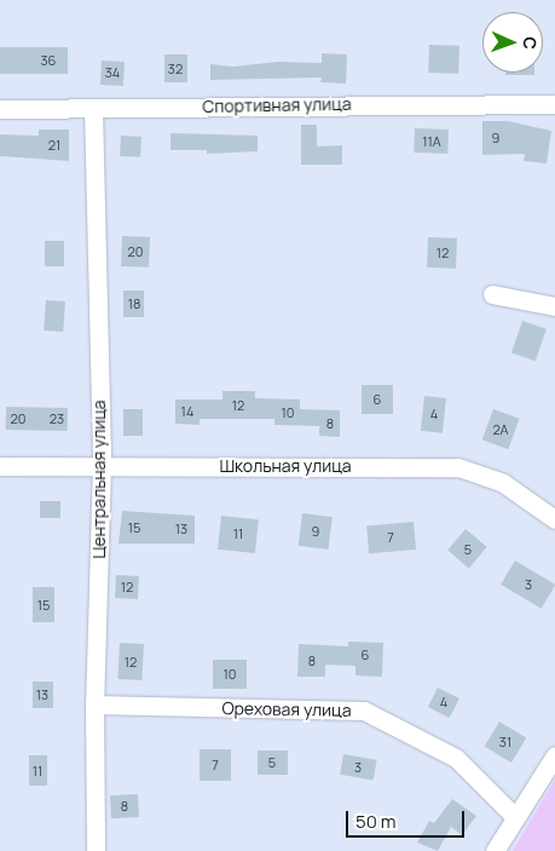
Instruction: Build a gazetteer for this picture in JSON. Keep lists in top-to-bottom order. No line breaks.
{"streets":{"street":["Спортивная улица","Школьная улица","Центральная улица","Ореховая улица"]},"crossings":[["Спортивная улица","Центральная улица"],["Школьная улица","Центральная улица"],["Центральная улица","Ореховая улица"]],"house_numbers":["36","32","34","9","11А","21","20","12","18","6","12","14","10","4","20","23","8","2А","15","13","9","11","7","5","3","12","15","6","8","12","10","13","4","31","5","7","3","11","8"],"scale_bar":"50 m","north":"right"}
